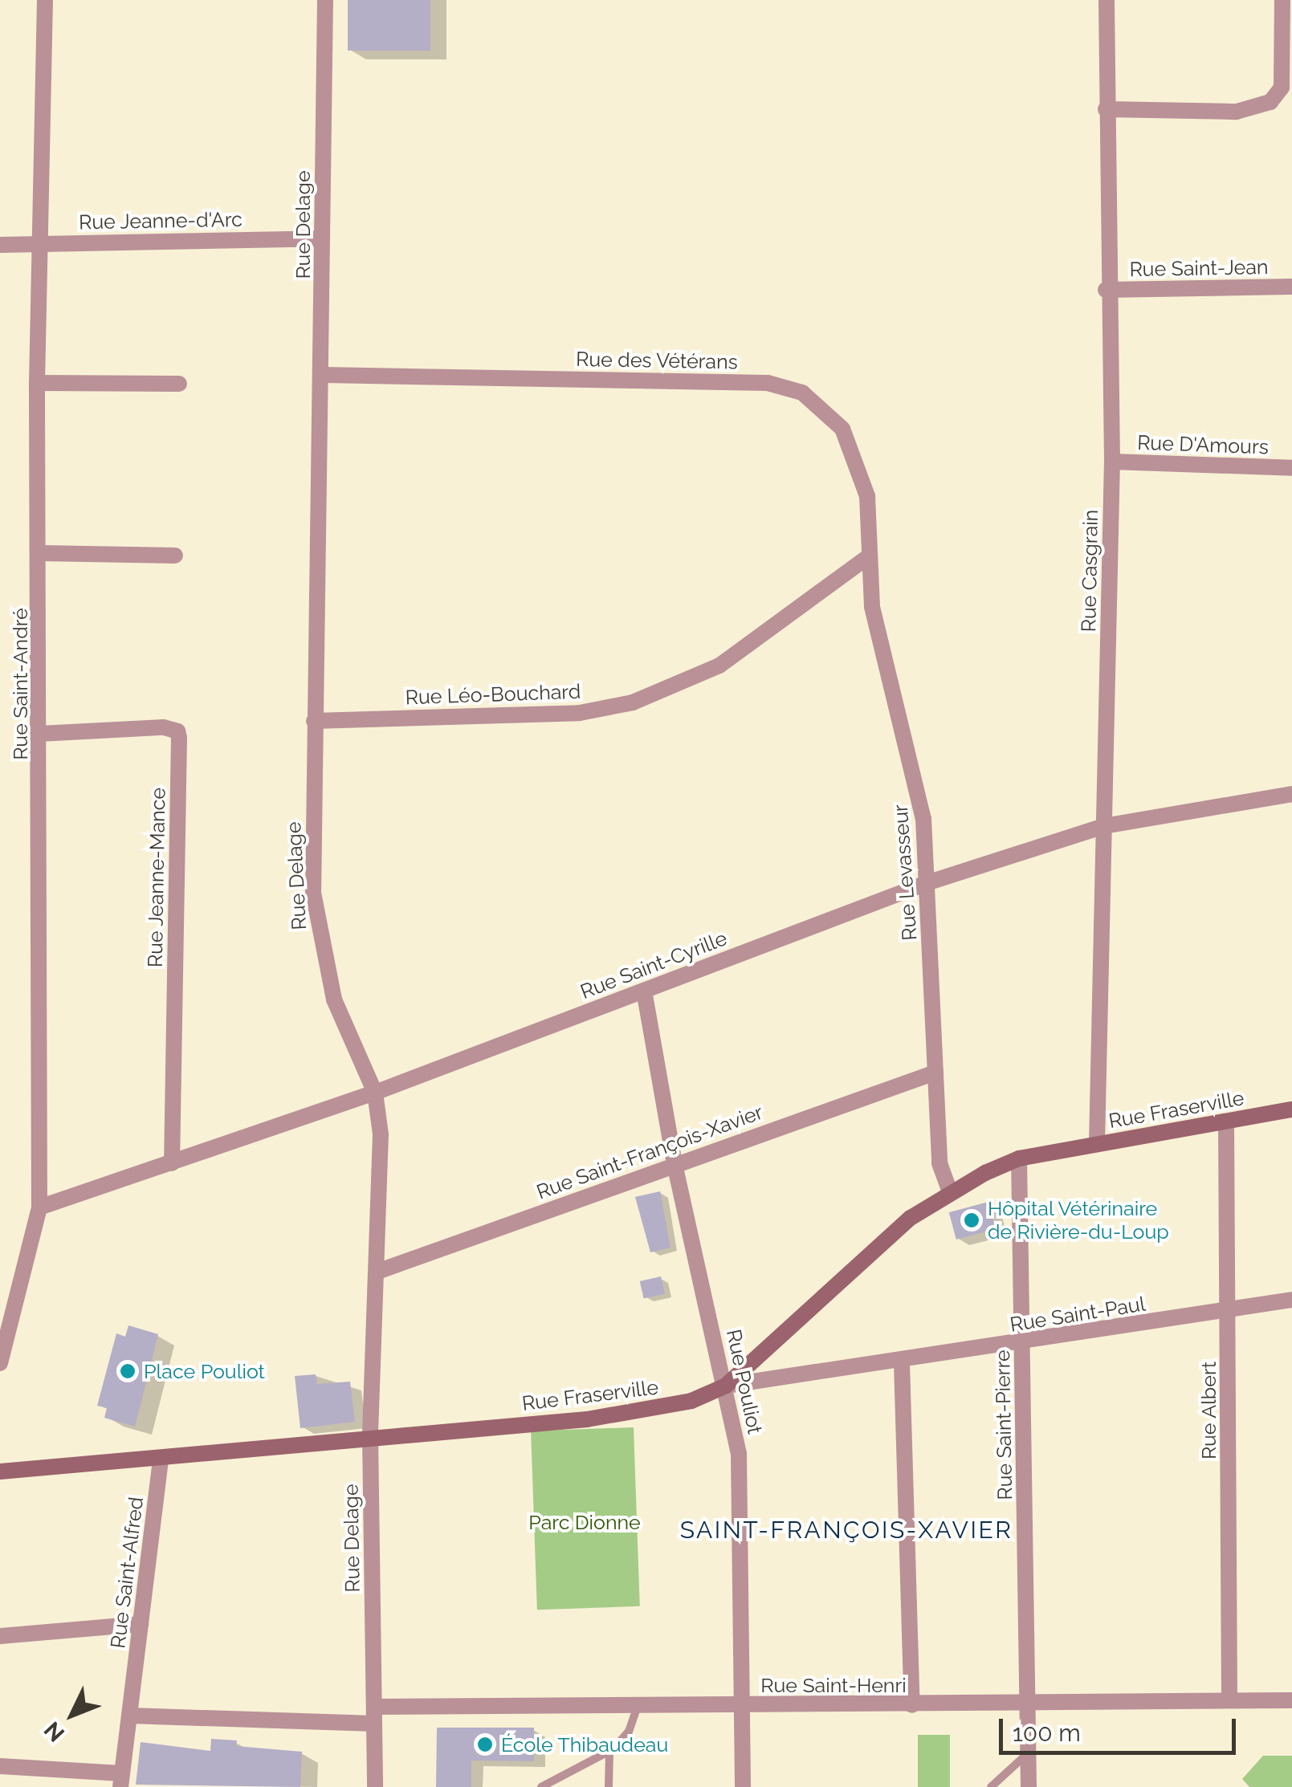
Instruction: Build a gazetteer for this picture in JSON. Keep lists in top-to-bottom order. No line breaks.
{"streets":{"main road":["Rue Fraserville"],"street":["Rue Jeanne-d'Arc","Rue Delage","Rue Saint-Jean","Rue des Vétérans","Rue D'Amours","Rue Casgrain","Rue Saint-André","Rue Léo-Bouchard","Rue Levasseur","Rue Jeanne-Mance","Rue Saint-Cyrille","Rue Saint-François-Xavier","Rue Saint-Paul","Rue Pouliot","Rue Albert","Rue Saint-Pierre","Rue Saint-Alfred","Rue Saint-Henri"]},"crossings":[["Rue Jeanne-d'Arc","Rue Delage"],["Rue Jeanne-d'Arc","Rue Saint-André"],["Rue Delage","Rue des Vétérans"],["Rue Delage","Rue Léo-Bouchard"],["Rue Delage","Rue Saint-Cyrille"],["Rue Delage","Rue Fraserville"],["Rue Delage","Rue Saint-François-Xavier"],["Rue Delage","Rue Saint-Henri"],["Rue Saint-Jean","Rue Casgrain"],["Rue des Vétérans","Rue Léo-Bouchard"],["Rue des Vétérans","Rue Levasseur"],["Rue D'Amours","Rue Casgrain"],["Rue Casgrain","Rue Saint-Cyrille"],["Rue Casgrain","Rue Fraserville"],["Rue Saint-André","Rue Jeanne-Mance"],["Rue Saint-André","Rue Saint-Cyrille"],["Rue Léo-Bouchard","Rue Levasseur"],["Rue Levasseur","Rue Saint-Cyrille"],["Rue Levasseur","Rue Fraserville"],["Rue Levasseur","Rue Saint-François-Xavier"],["Rue Jeanne-Mance","Rue Saint-Cyrille"],["Rue Saint-Cyrille","Rue Pouliot"],["Rue Fraserville","Rue Saint-Paul"],["Rue Fraserville","Rue Pouliot"],["Rue Fraserville","Rue Albert"],["Rue Fraserville","Rue Saint-Pierre"],["Rue Fraserville","Rue Saint-Alfred"],["Rue Saint-François-Xavier","Rue Pouliot"],["Rue Saint-Paul","Rue Pouliot"],["Rue Saint-Paul","Rue Albert"],["Rue Saint-Paul","Rue Saint-Pierre"],["Rue Pouliot","Rue Saint-Henri"],["Rue Albert","Rue Saint-Henri"],["Rue Saint-Pierre","Rue Saint-Henri"],["Rue Saint-Alfred","Rue Saint-Henri"]],"districts":["SAINT-FRANÇOIS-XAVIER"],"parks":["Parc Dionne"],"places":["Hôpital Vétérinaire de Rivière-du-Loup","Place Pouliot","École Thibaudeau"],"scale_bar":"100 m","north":"bottom left"}
